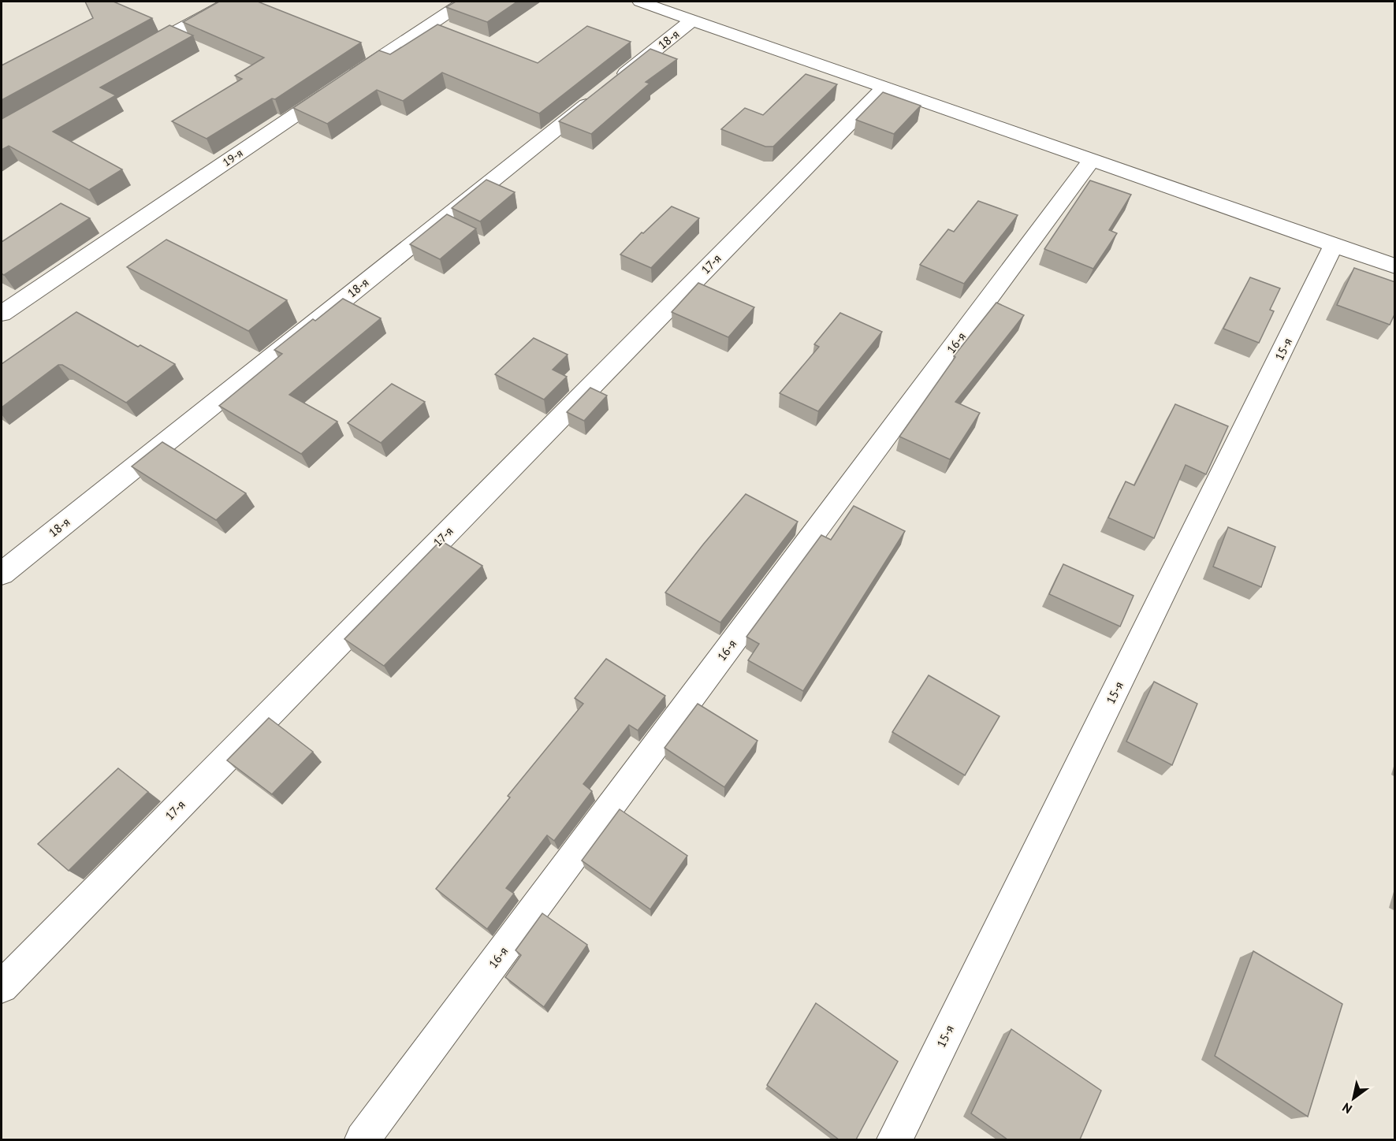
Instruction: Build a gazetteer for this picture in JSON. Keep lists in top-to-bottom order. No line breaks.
{"streets":{"street":["18-я","19-я","17-я","16-я","15-я"]},"north":"bottom left"}
